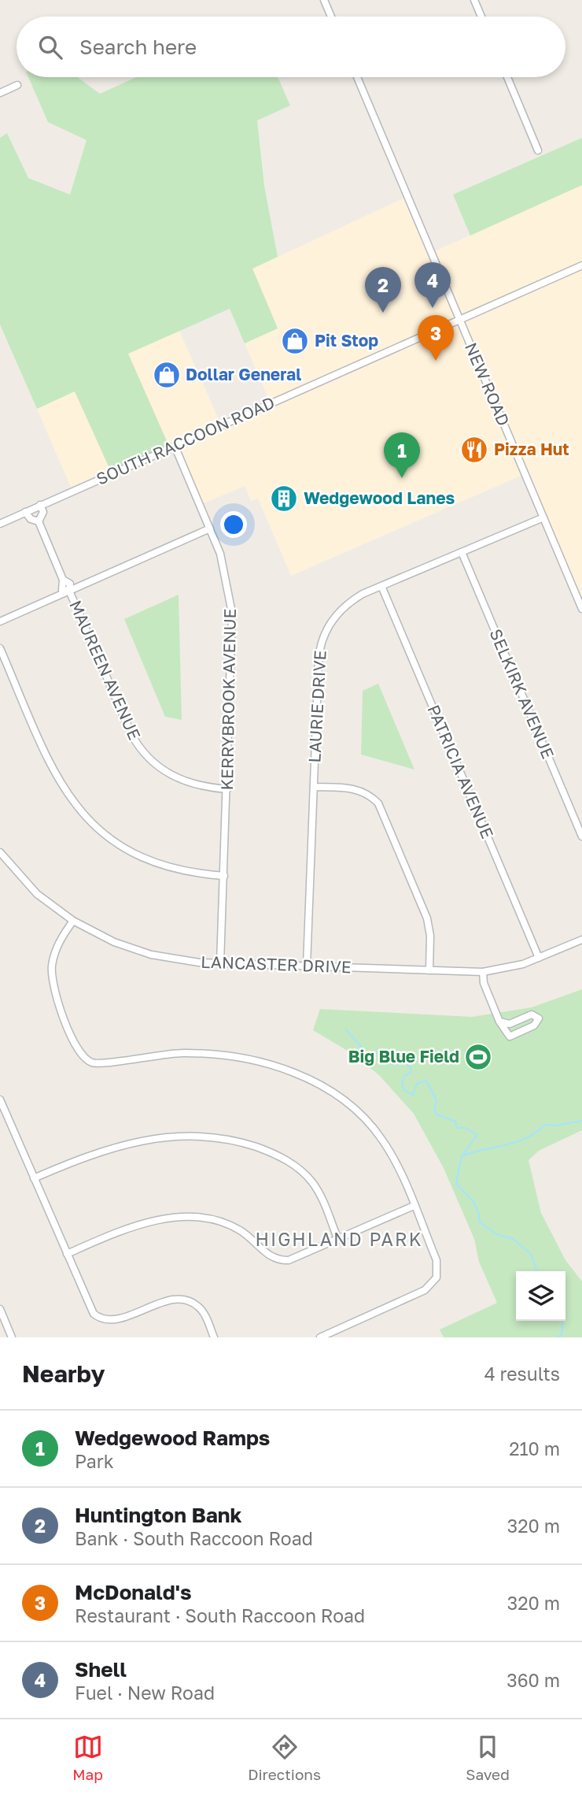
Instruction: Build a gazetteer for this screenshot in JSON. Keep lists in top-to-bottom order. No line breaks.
{"streets":{"street":["NEW ROAD","SOUTH RACCOON ROAD","MAUREEN AVENUE","SELKIRK AVENUE","KERRYBROOK AVENUE","LAURIE DRIVE","PATRICIA AVENUE","LANCASTER DRIVE"]},"crossings":[["NEW ROAD","SOUTH RACCOON ROAD"],["NEW ROAD","LAURIE DRIVE"],["SOUTH RACCOON ROAD","KERRYBROOK AVENUE"],["MAUREEN AVENUE","KERRYBROOK AVENUE"],["SELKIRK AVENUE","LAURIE DRIVE"],["KERRYBROOK AVENUE","LANCASTER DRIVE"],["LAURIE DRIVE","PATRICIA AVENUE"],["LAURIE DRIVE","LANCASTER DRIVE"],["PATRICIA AVENUE","LANCASTER DRIVE"]],"districts":["HIGHLAND PARK"],"places":{"shop":["Pit Stop","Dollar General"],"restaurant":["Pizza Hut"],"building":["Wedgewood Lanes"],"sports":["Big Blue Field"]},"page":{"search":"Search here","pins":["4","2","3","1"],"heading":["Nearby","4 results"],"list":[{"mark":"1","name":"Wedgewood Ramps","note":"Park","value":"210 m"},{"mark":"2","name":"Huntington Bank","note":"Bank · South Raccoon Road","value":"320 m"},{"mark":"3","name":"McDonald's","note":"Restaurant · South Raccoon Road","value":"320 m"},{"mark":"4","name":"Shell","note":"Fuel · New Road","value":"360 m"}],"nav":["Map","Directions","Saved"]}}
